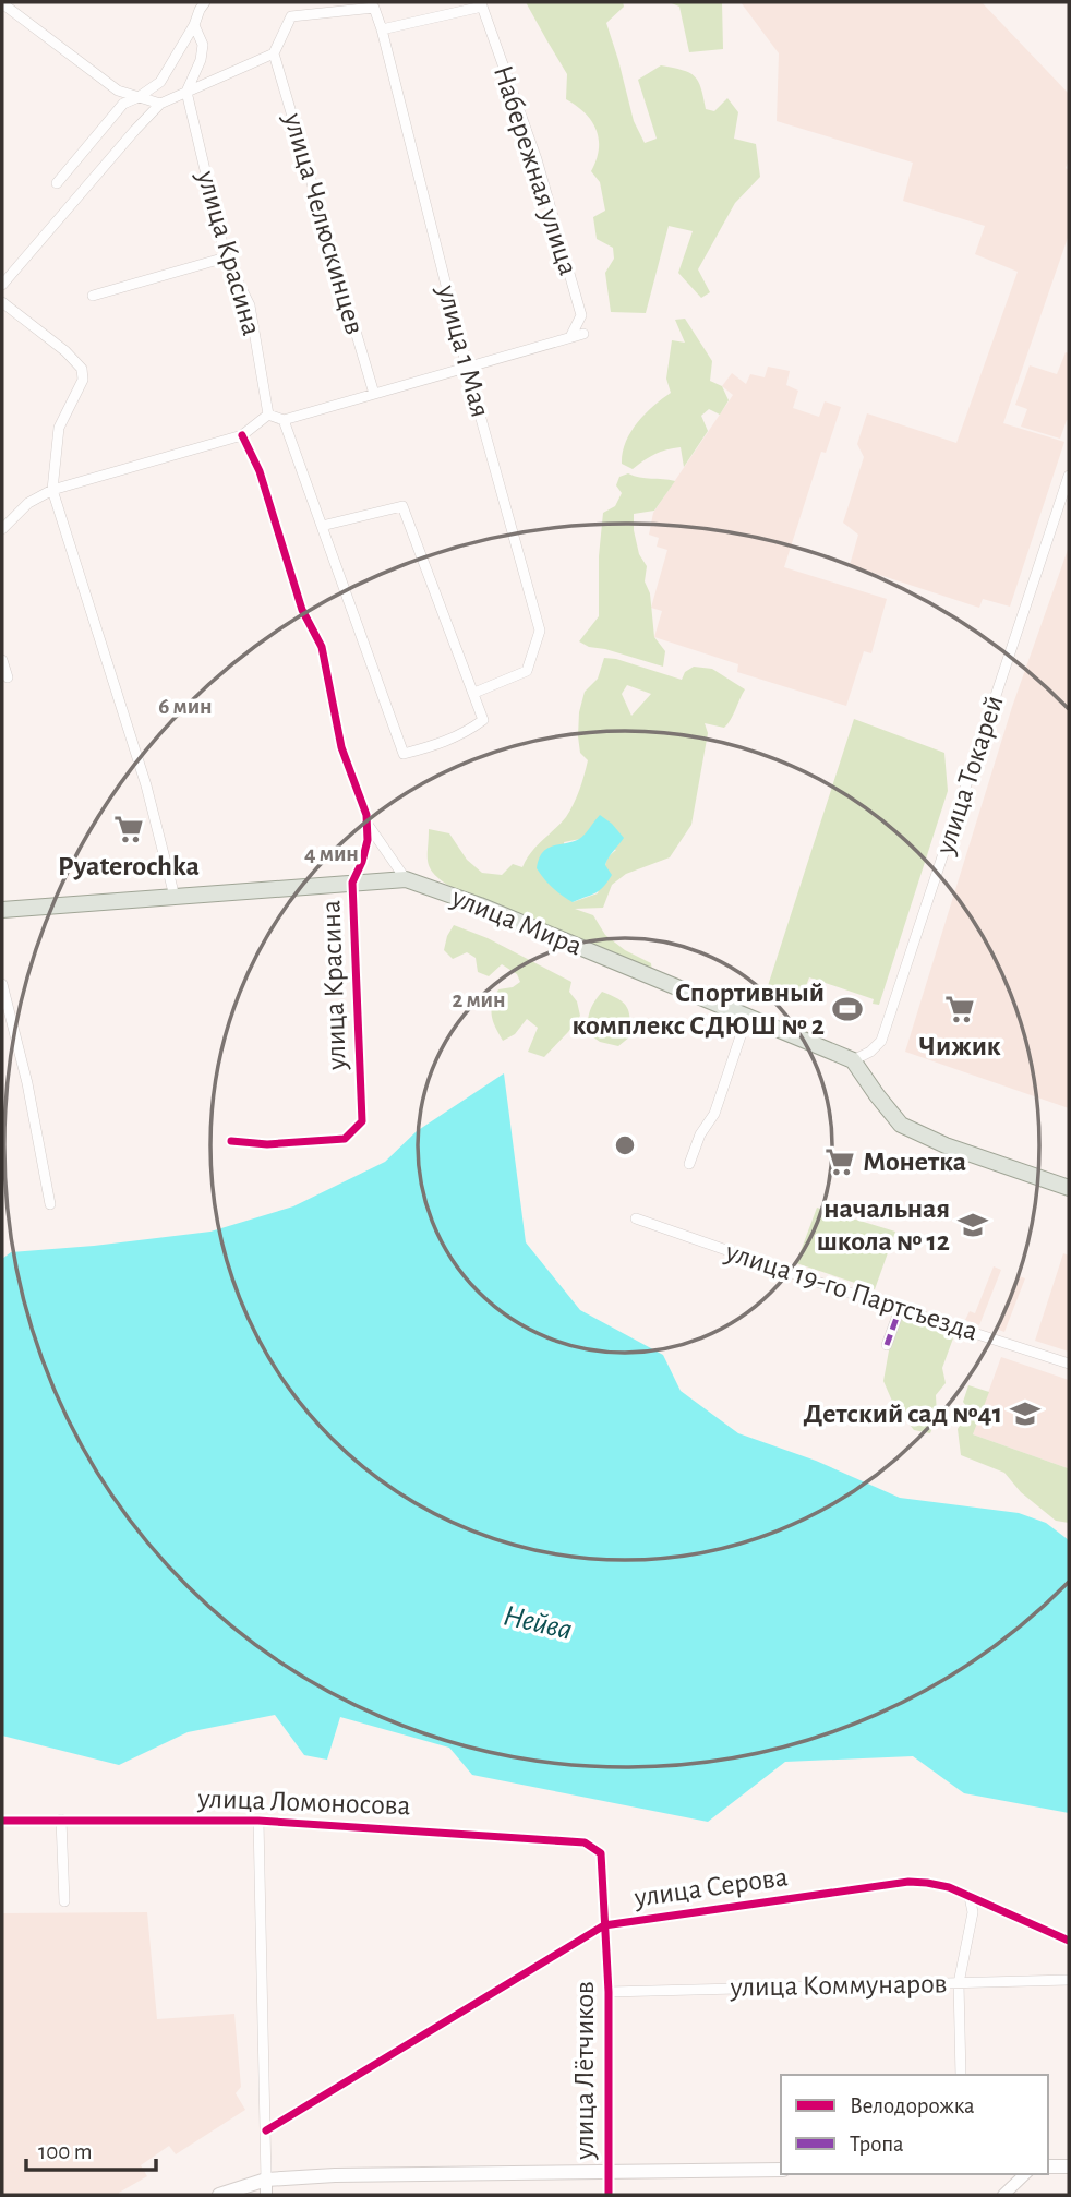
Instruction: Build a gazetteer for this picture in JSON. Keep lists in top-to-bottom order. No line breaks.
{"streets":{"main road":["улица Мира"],"street":["Набережная улица","улица Челюскинцев","улица Красина","улица 1 Мая","улица Токарей","улица 19-го Партсъезда","улица Ломоносова","улица Серова","улица Коммунаров","улица Лётчиков"]},"crossings":[["улица Токарей","улица Мира"],["улица Ломоносова","улица Лётчиков"],["улица Серова","улица Лётчиков"],["улица Коммунаров","улица Лётчиков"]],"water":["Нейва"],"places":{"supermarket":["Pyaterochka","Чижик","Монетка"],"sports":["Спортивный комплекс СДЮШ № 2"],"school or university":["начальная школа № 12","Детский сад №41"]},"legend":["Велодорожка","Тропа"],"scale_bar":"100 m","rings":["6 мин","4 мин","2 мин"]}
